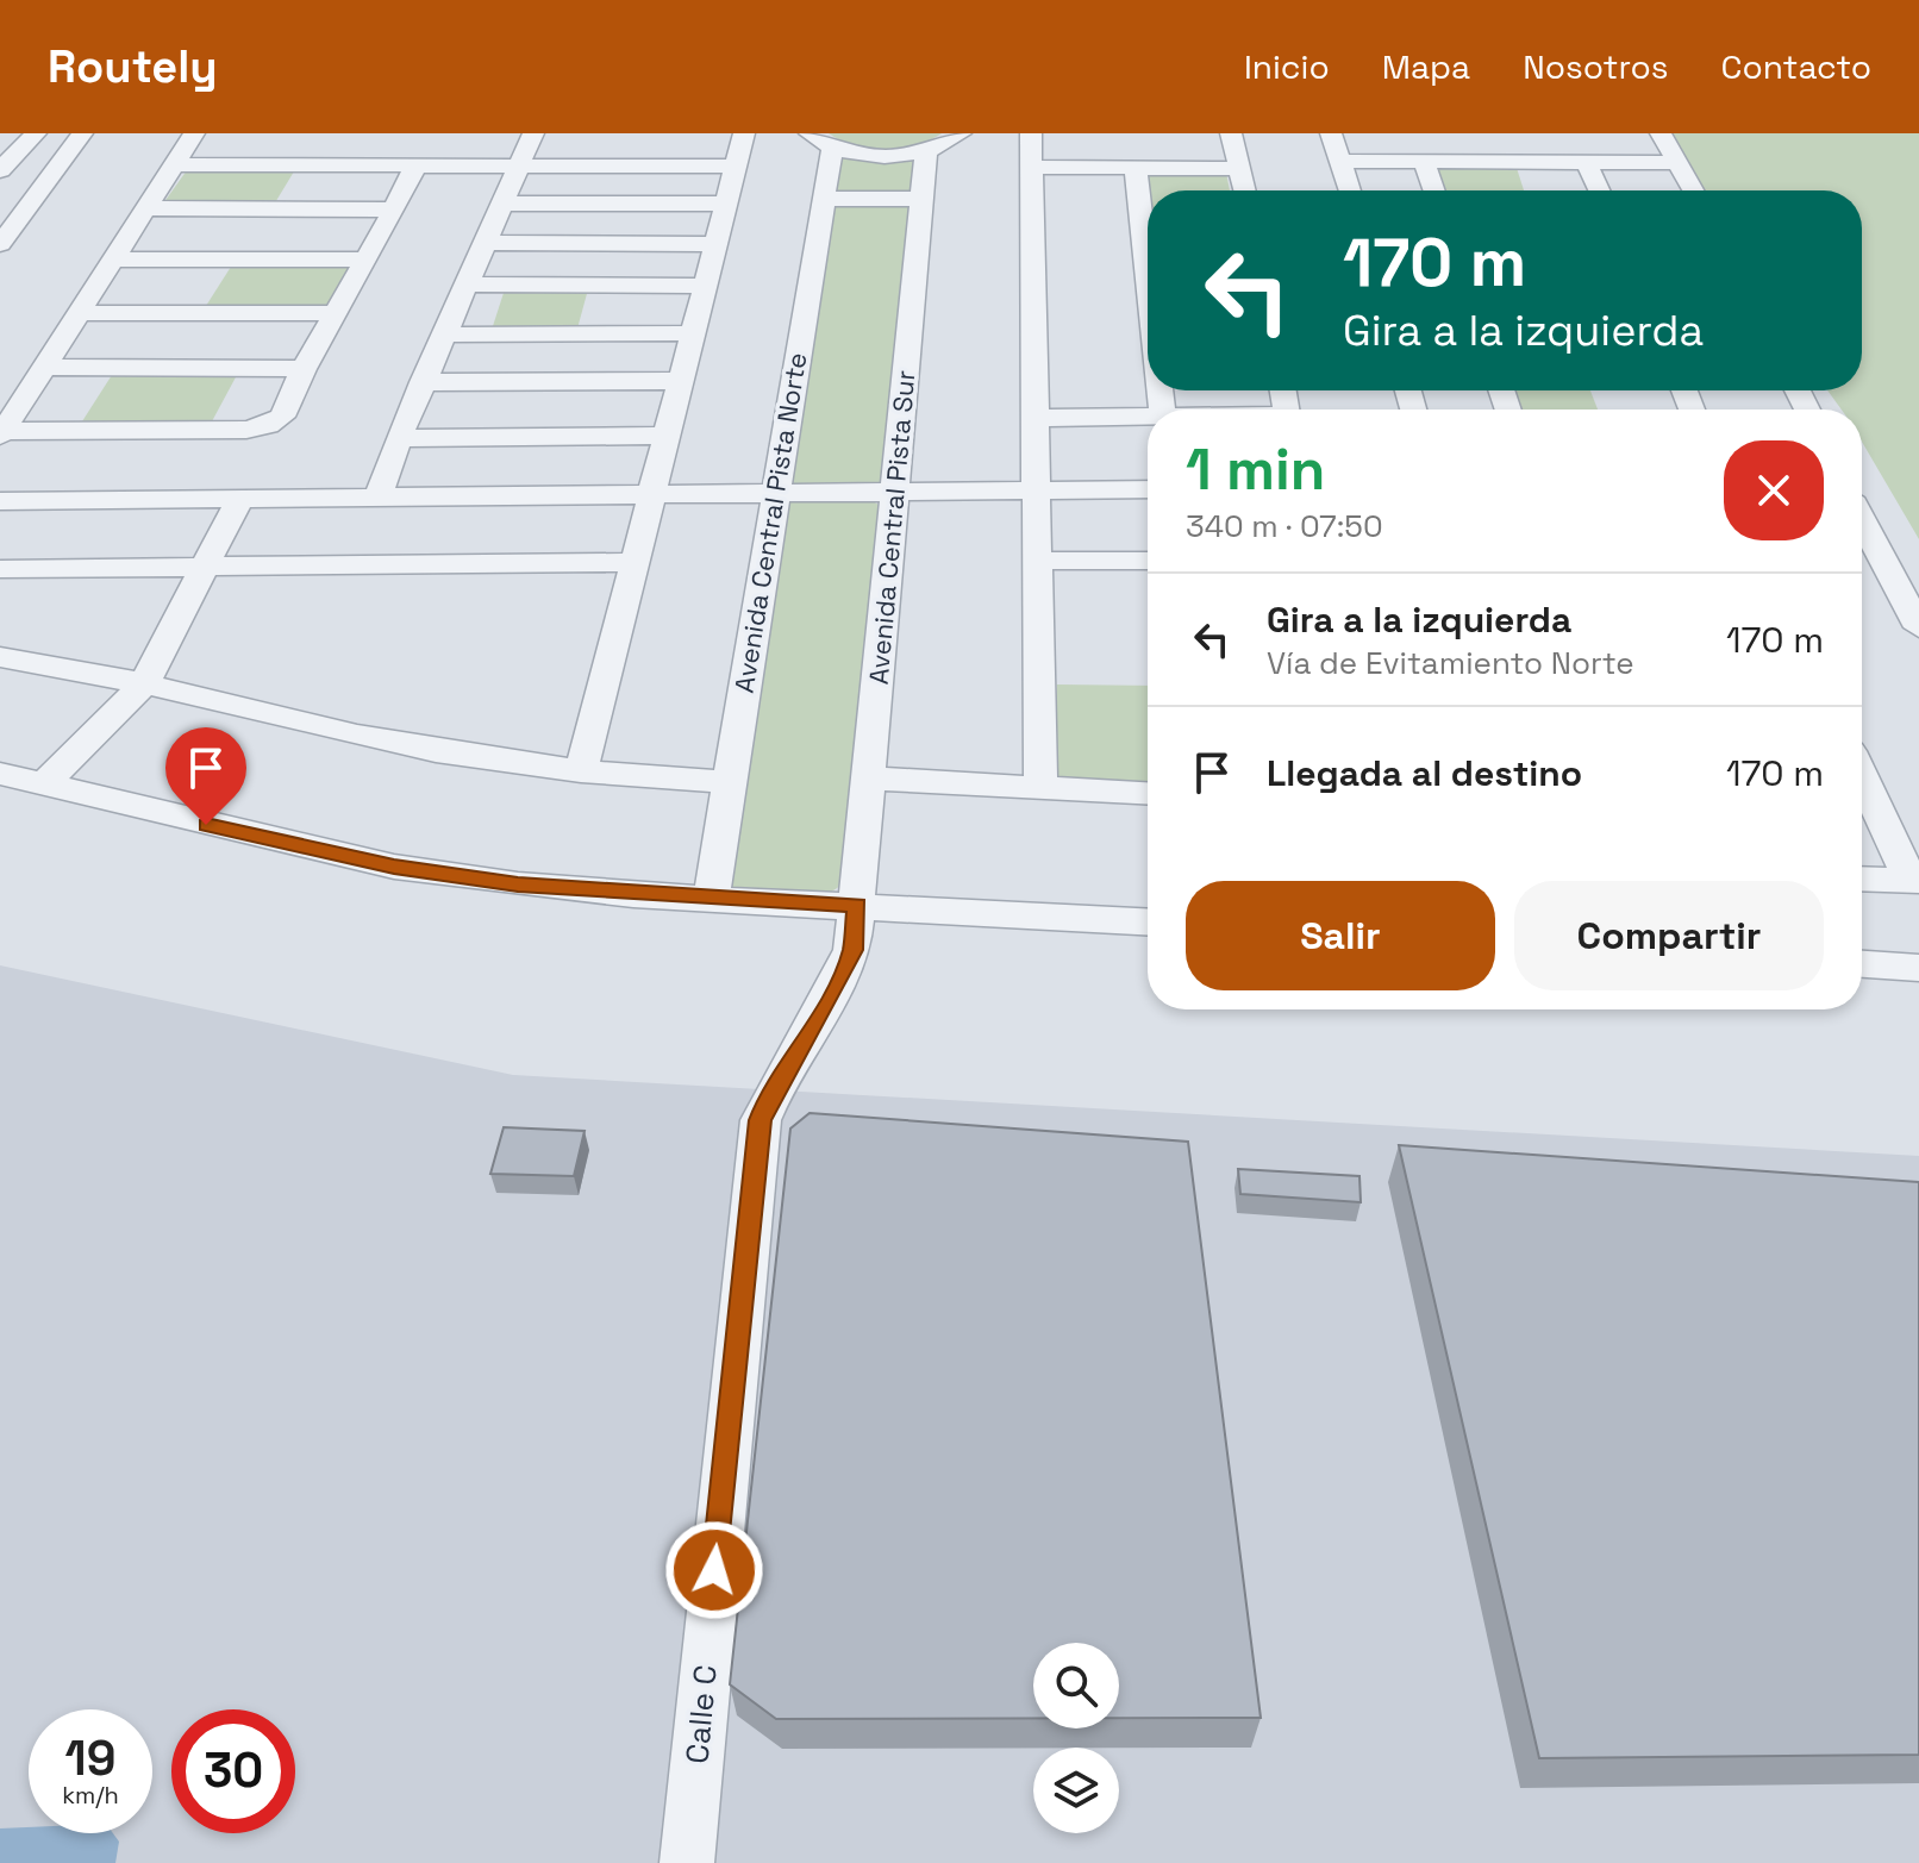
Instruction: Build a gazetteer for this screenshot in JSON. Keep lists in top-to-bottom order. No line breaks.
{"streets":{"street":["Avenida Central Pista Norte","Avenida Central Pista Sur","Calle C"]},"crossings":[["Avenida Central Pista Sur","Calle C"]],"page":{"header":"Routely","nav":["Inicio","Mapa","Nosotros","Contacto"],"turn":["170 m","Gira a la izquierda"],"heading":["1 min","340 m · 07:50"],"list":[{"name":"Gira a la izquierda","note":"Vía de Evitamiento Norte","value":"170 m"},{"name":"Llegada al destino","value":"170 m"}],"buttons":["Salir","Compartir"],"speed":"19 km/h","limit":"30"}}
